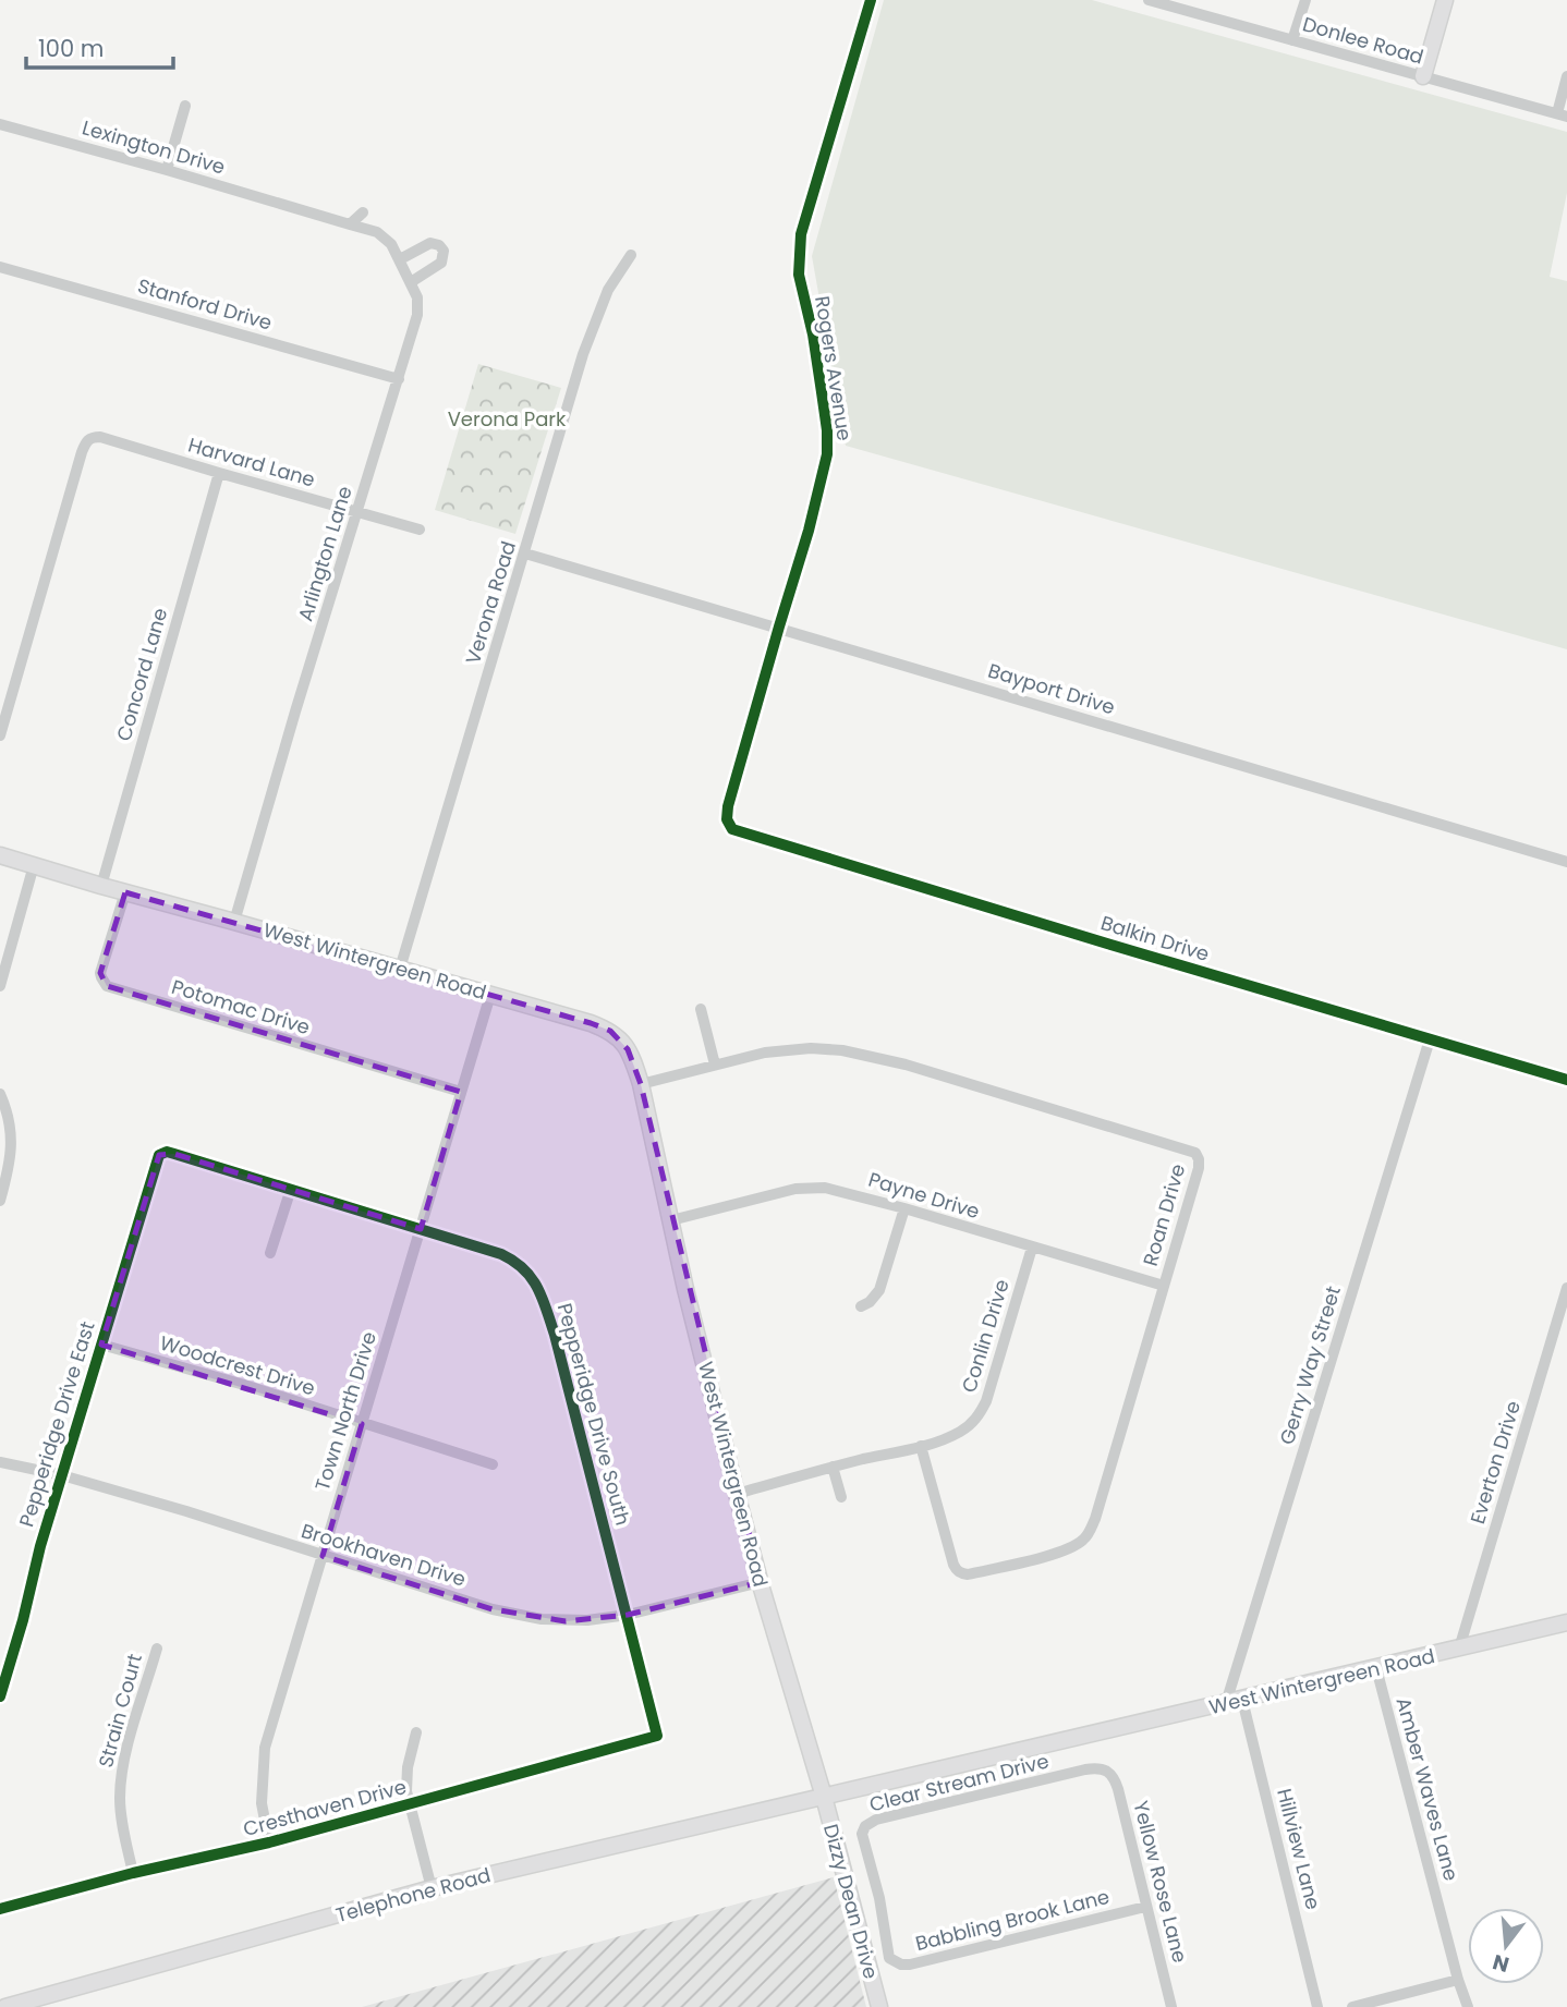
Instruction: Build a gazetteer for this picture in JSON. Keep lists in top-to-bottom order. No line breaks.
{"streets":{"street":["Donlee Road","Lexington Drive","Stanford Drive","Rogers Avenue","Harvard Lane","Arlington Lane","Verona Road","Concord Lane","Bayport Drive","Balkin Drive","West Wintergreen Road","Potomac Drive","Payne Drive","Roan Drive","Conlin Drive","Woodcrest Drive","Gerry Way Street","Town North Drive","Pepperidge Drive South","Pepperidge Drive East","Everton Drive","Brookhaven Drive","Strain Court","Clear Stream Drive","Amber Waves Lane","Cresthaven Drive","Hillview Lane","Yellow Rose Lane","Telephone Road","Dizzy Dean Drive","Babbling Brook Lane"]},"crossings":[["Lexington Drive","Arlington Lane"],["Stanford Drive","Arlington Lane"],["Rogers Avenue","Bayport Drive"],["Rogers Avenue","Balkin Drive"],["Harvard Lane","Arlington Lane"],["Harvard Lane","Concord Lane"],["Arlington Lane","West Wintergreen Road"],["Verona Road","Bayport Drive"],["Verona Road","West Wintergreen Road"],["Concord Lane","West Wintergreen Road"],["Balkin Drive","Gerry Way Street"],["West Wintergreen Road","Potomac Drive"],["West Wintergreen Road","Payne Drive"],["West Wintergreen Road","Roan Drive"],["West Wintergreen Road","Conlin Drive"],["West Wintergreen Road","Gerry Way Street"],["West Wintergreen Road","Town North Drive"],["West Wintergreen Road","Everton Drive"],["West Wintergreen Road","Brookhaven Drive"],["West Wintergreen Road","Amber Waves Lane"],["West Wintergreen Road","Hillview Lane"],["West Wintergreen Road","Telephone Road"],["West Wintergreen Road","Dizzy Dean Drive"],["Potomac Drive","Town North Drive"],["Payne Drive","Roan Drive"],["Payne Drive","Conlin Drive"],["Roan Drive","Conlin Drive"],["Woodcrest Drive","Town North Drive"],["Woodcrest Drive","Pepperidge Drive East"],["Gerry Way Street","Hillview Lane"],["Town North Drive","Pepperidge Drive South"],["Town North Drive","Brookhaven Drive"],["Town North Drive","Cresthaven Drive"],["Pepperidge Drive South","Pepperidge Drive East"],["Pepperidge Drive South","Brookhaven Drive"],["Pepperidge Drive South","Cresthaven Drive"],["Pepperidge Drive East","Brookhaven Drive"],["Strain Court","Cresthaven Drive"],["Clear Stream Drive","Yellow Rose Lane"],["Clear Stream Drive","Babbling Brook Lane"],["Yellow Rose Lane","Babbling Brook Lane"],["Telephone Road","Dizzy Dean Drive"]],"parks":["Verona Park"],"scale_bar":"100 m","north":"bottom"}
